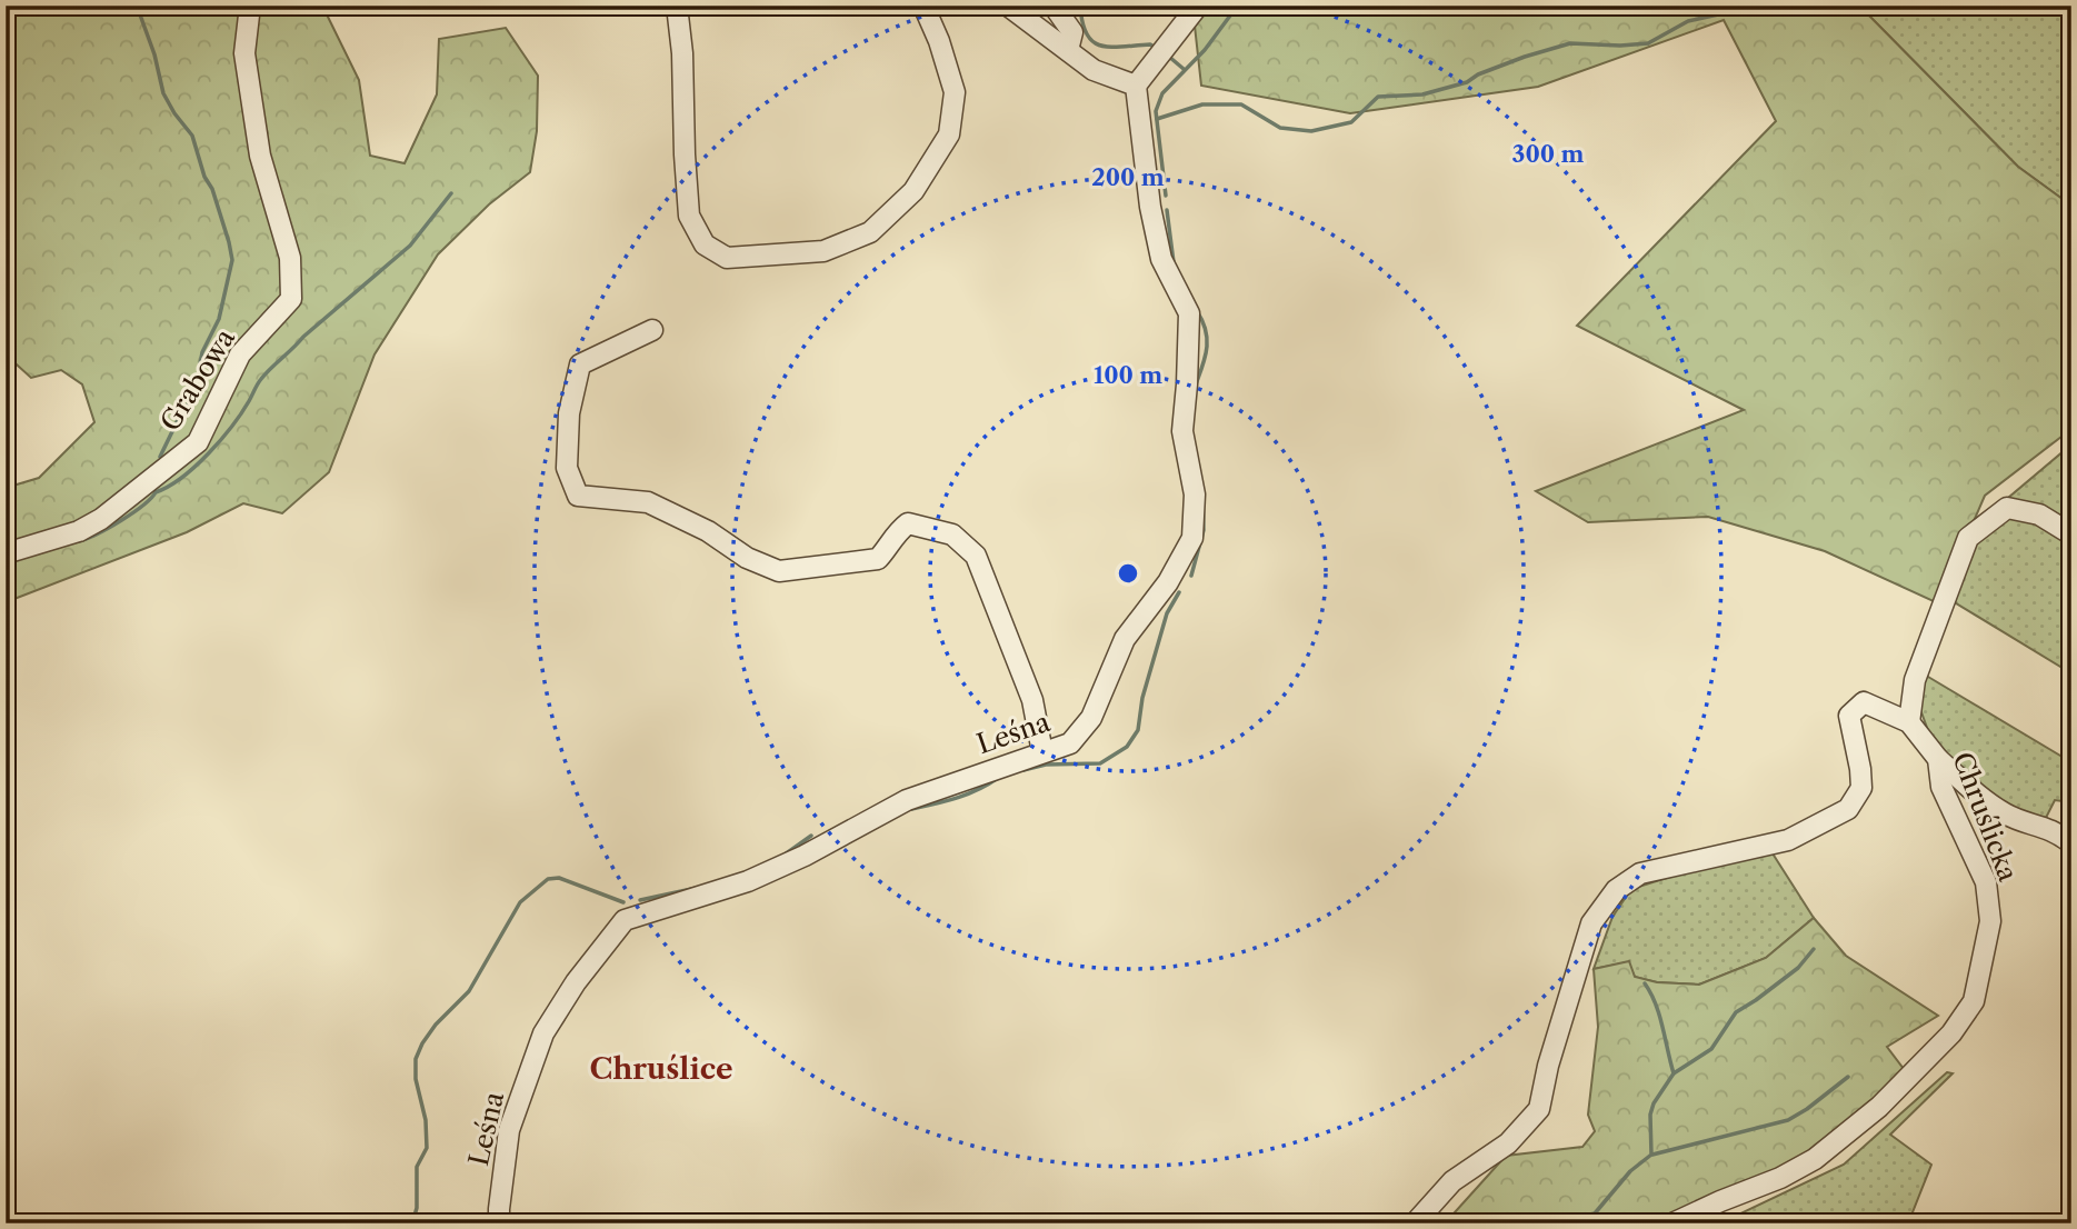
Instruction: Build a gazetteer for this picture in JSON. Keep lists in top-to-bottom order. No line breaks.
{"streets":{"street":["Grabowa","Leśna","Chruślicka"]},"districts":["Chruślice"],"rings":["300 m","200 m","100 m"]}
